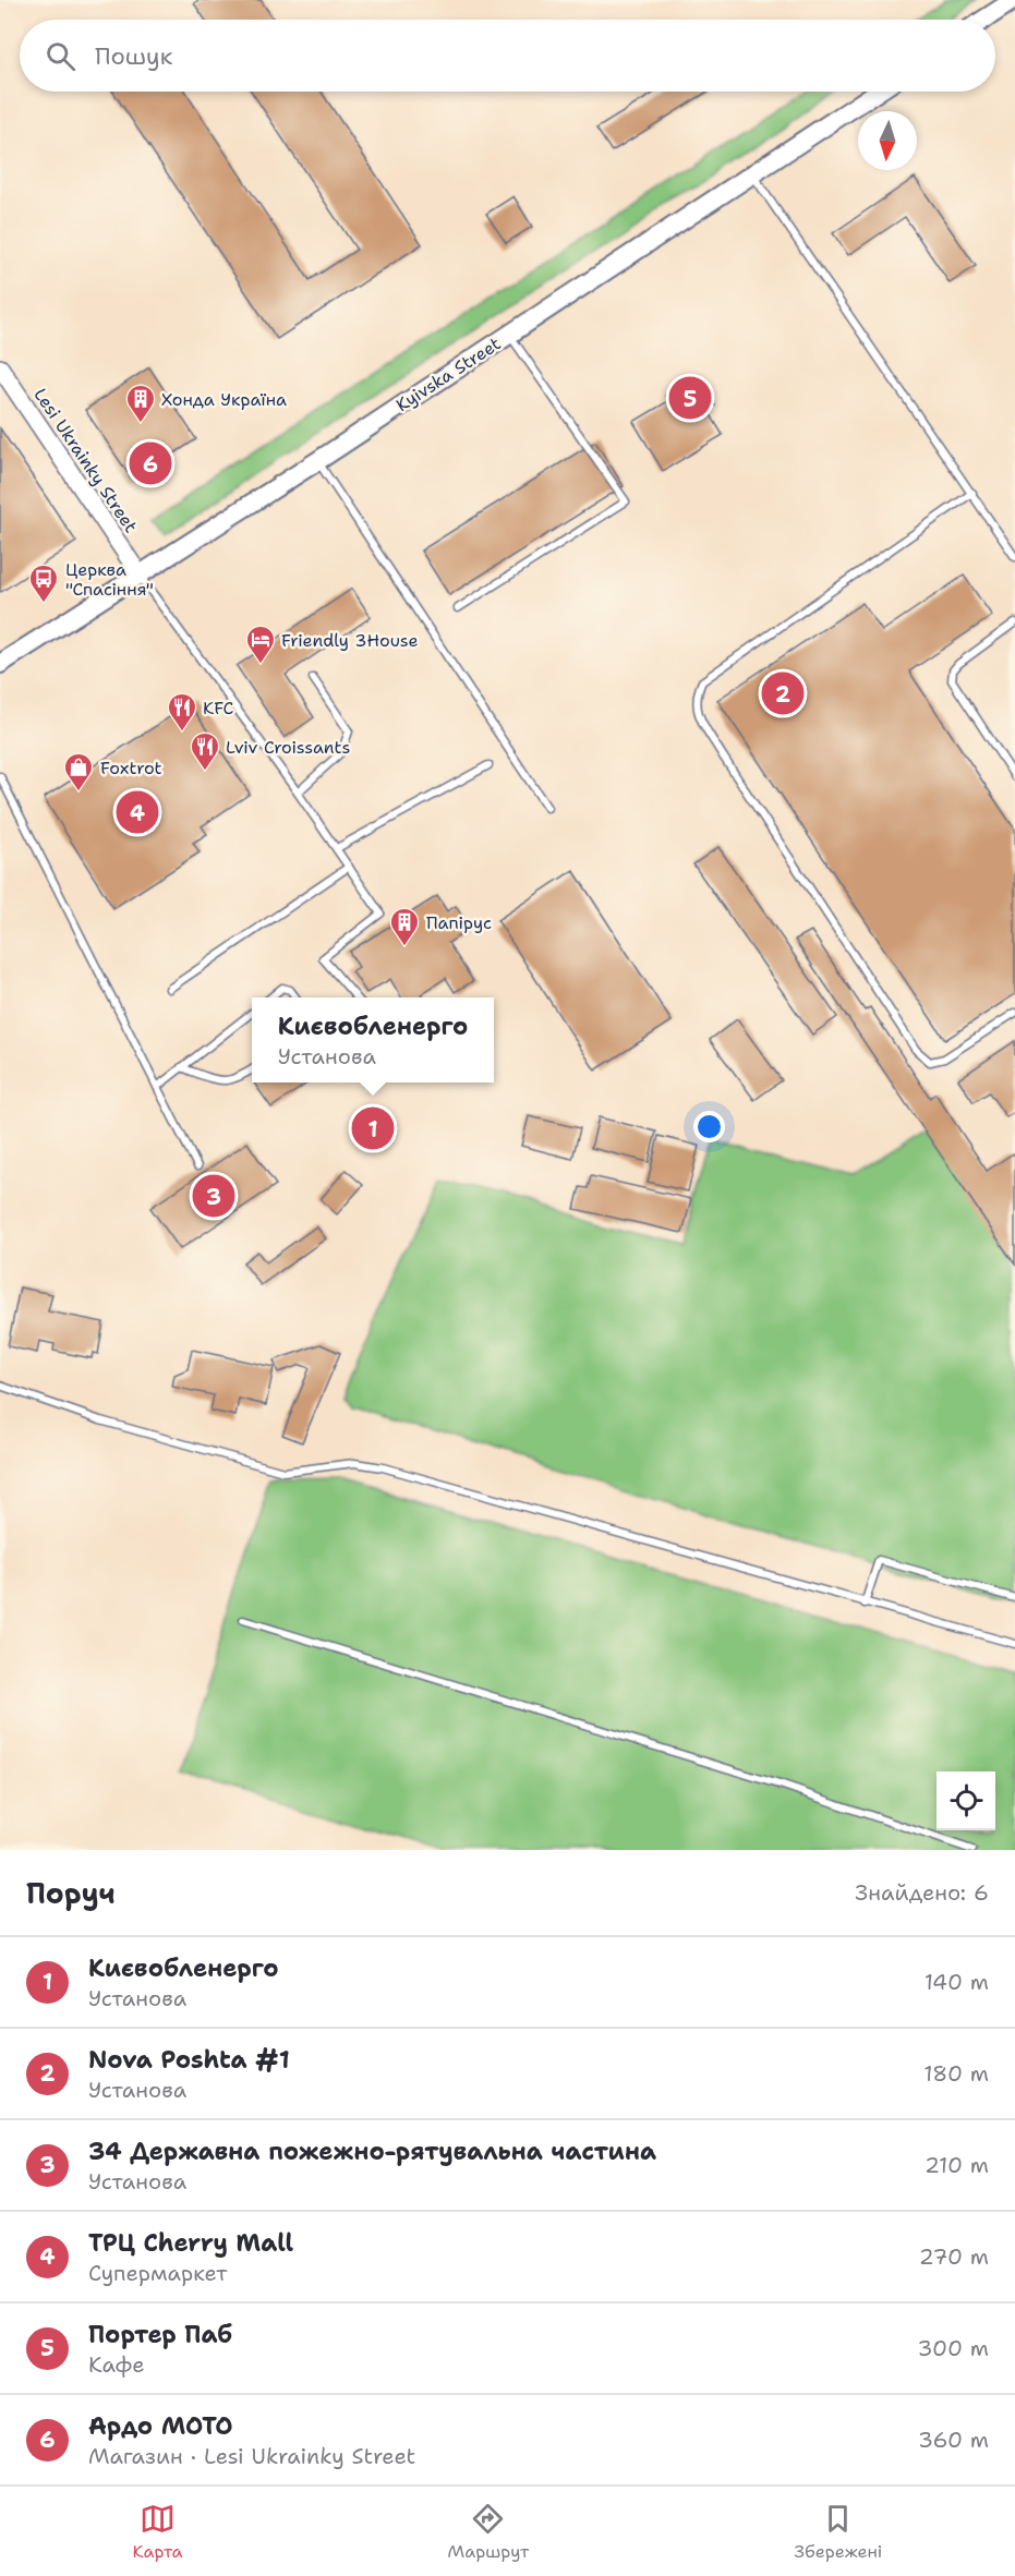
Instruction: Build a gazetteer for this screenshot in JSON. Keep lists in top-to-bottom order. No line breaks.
{"streets":{"main road":["Kyivska Street"],"street":["Lesi Ukrainky Street"]},"crossings":[["Kyivska Street","Lesi Ukrainky Street"]],"places":{"building":["Хонда Україна","Папірус"],"bus stop":["Церква \"Спасіння\""],"hotel":["Friendly 3House"],"restaurant":["KFC","Lviv Croissants"],"shop":["Foxtrot"]},"north":"bottom","page":{"search":"Пошук","pins":["5","6","2","4","1","3"],"popup":["Києвобленерго","Установа"],"heading":["Поруч","Знайдено: 6"],"list":[{"mark":"1","name":"Києвобленерго","note":"Установа","value":"140 m"},{"mark":"2","name":"Nova Poshta #1","note":"Установа","value":"180 m"},{"mark":"3","name":"34 Державна пожежно-рятувальна частина","note":"Установа","value":"210 m"},{"mark":"4","name":"ТРЦ Cherry Mall","note":"Супермаркет","value":"270 m"},{"mark":"5","name":"Портер Паб","note":"Кафе","value":"300 m"},{"mark":"6","name":"Ардо МОТО","note":"Магазин · Lesi Ukrainky Street","value":"360 m"}],"nav":["Карта","Маршрут","Збережені"]}}
